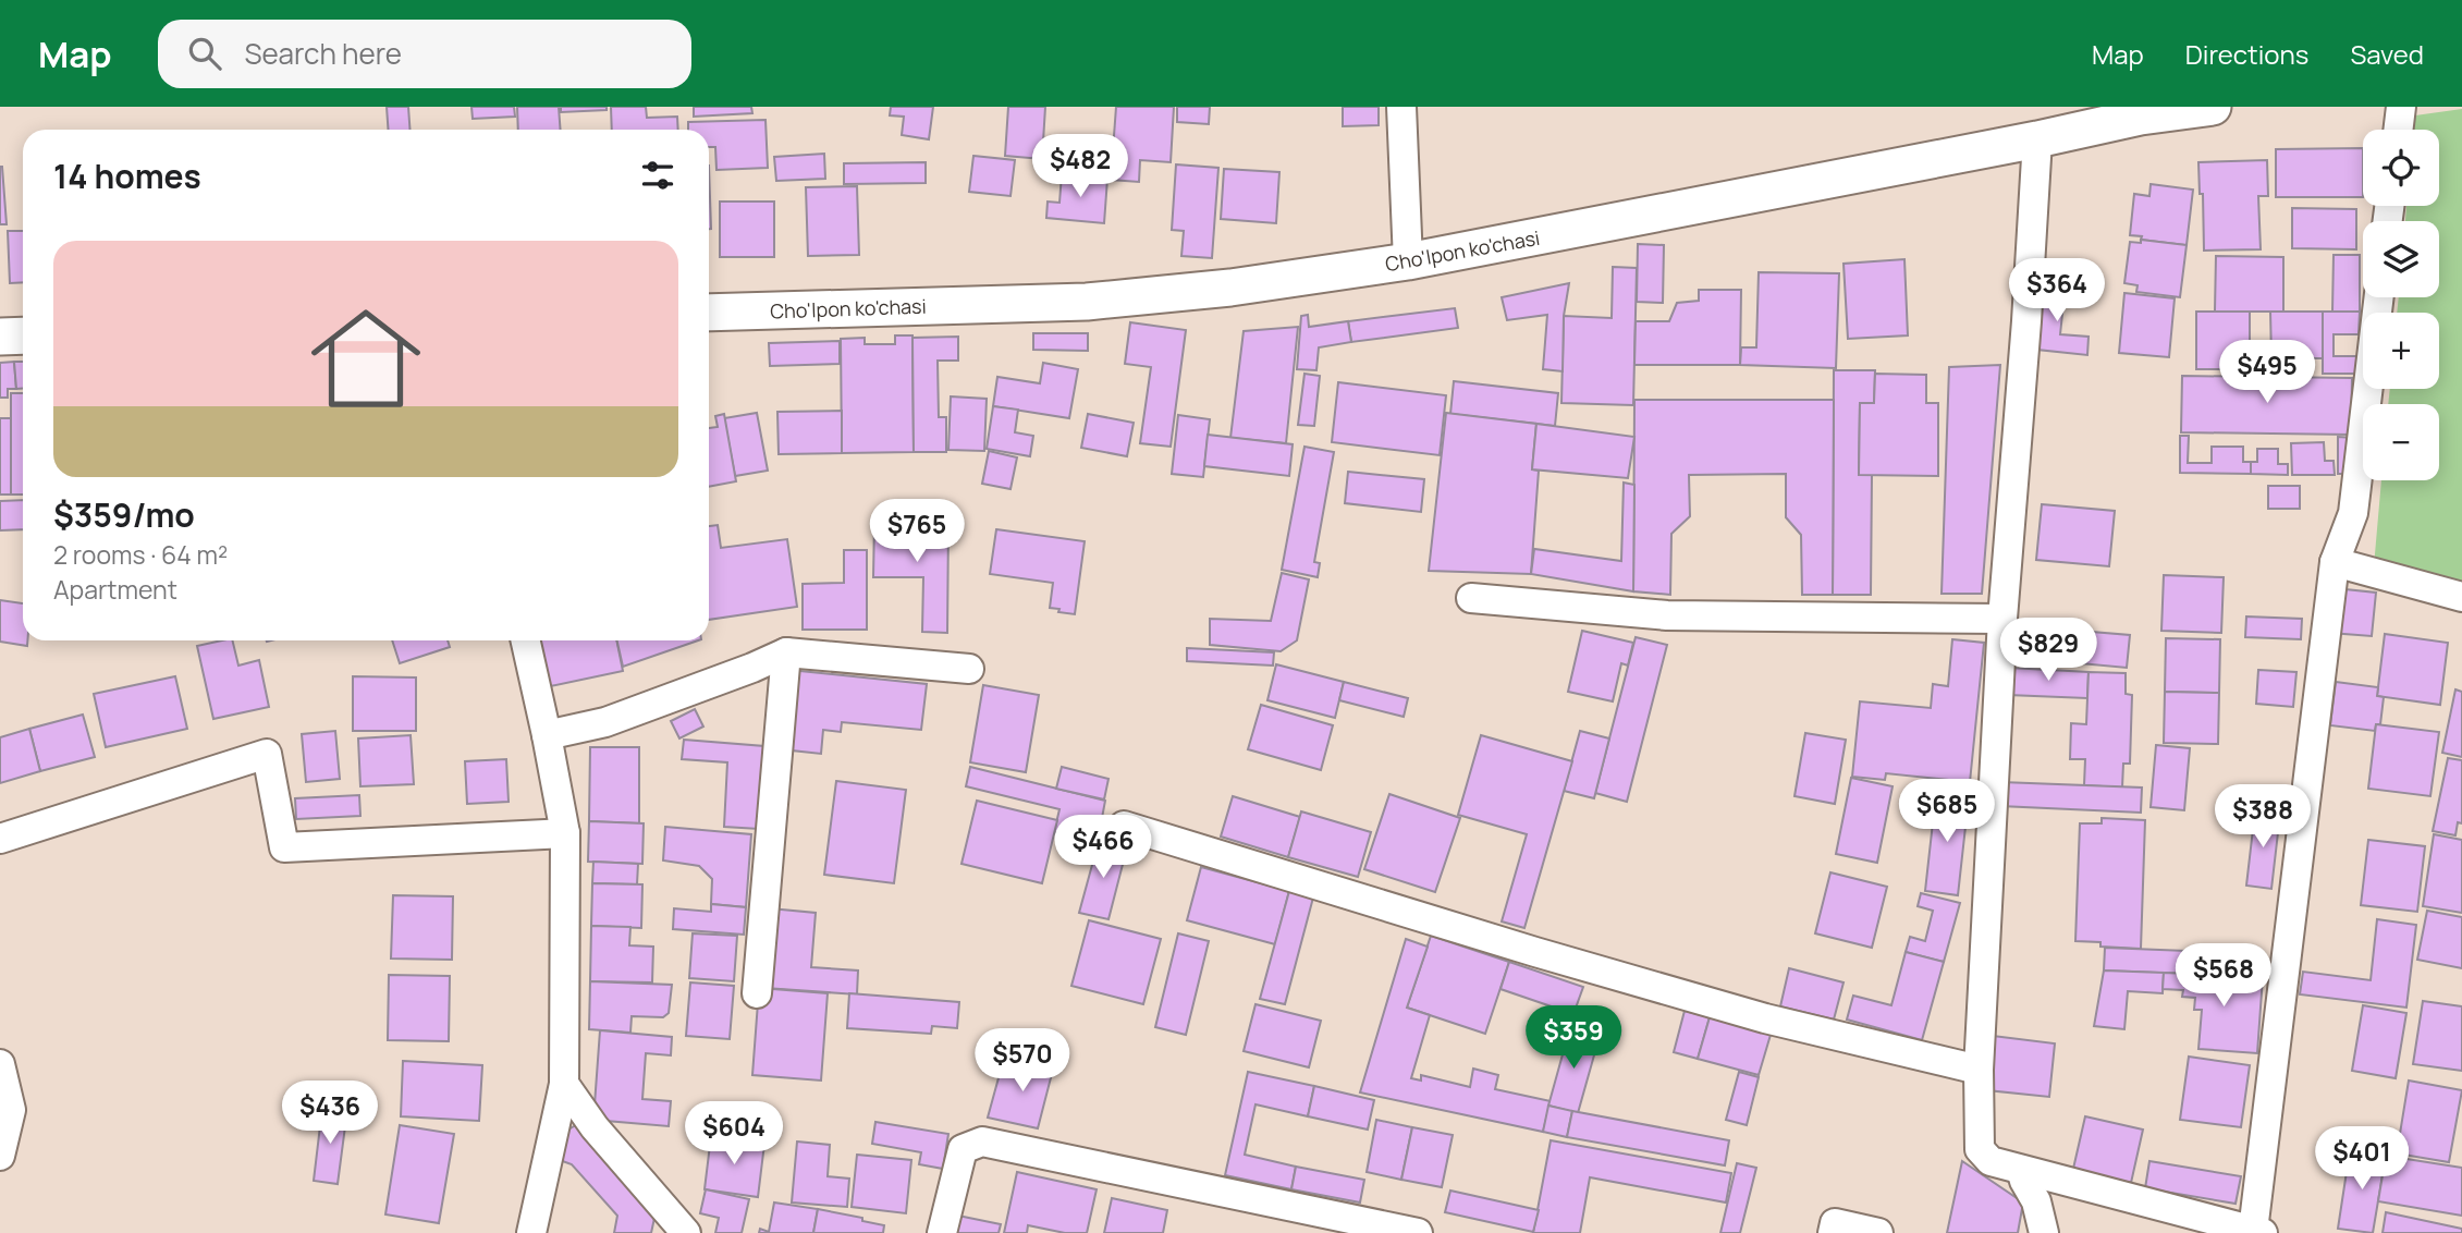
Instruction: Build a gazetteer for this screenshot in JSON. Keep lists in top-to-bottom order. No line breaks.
{"streets":{"main road":["Cho'lpon ko'chasi"]},"page":{"header":"Map","search":"Search here","nav":["Map","Directions","Saved"],"map_buttons":["+","−"],"heading":"14 homes","price":["$482","$364","$495","$765","$829","$685","$388","$466","$568","$359","$570","$436","$604","$401"],"list":[{"name":"$359/mo","note":"2 rooms · 64 m² · Apartment"}]}}
